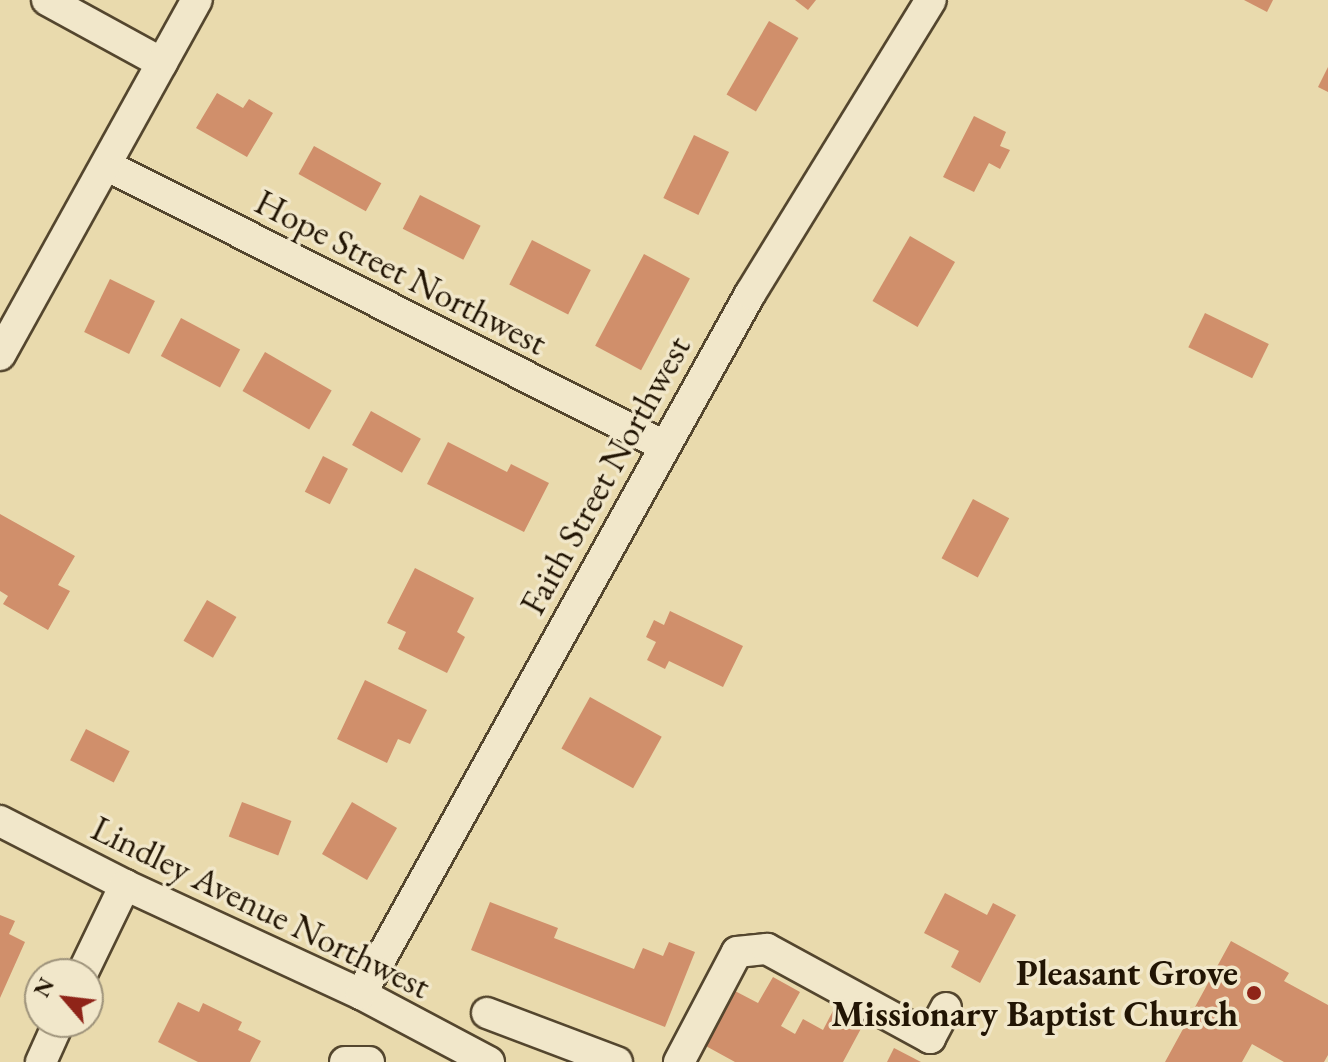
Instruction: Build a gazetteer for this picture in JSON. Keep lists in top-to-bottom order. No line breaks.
{"streets":{"street":["Hope Street Northwest","Faith Street Northwest","Lindley Avenue Northwest"]},"crossings":[["Hope Street Northwest","Faith Street Northwest"],["Faith Street Northwest","Lindley Avenue Northwest"]],"places":["Pleasant Grove Missionary Baptist Church"],"north":"top left"}
